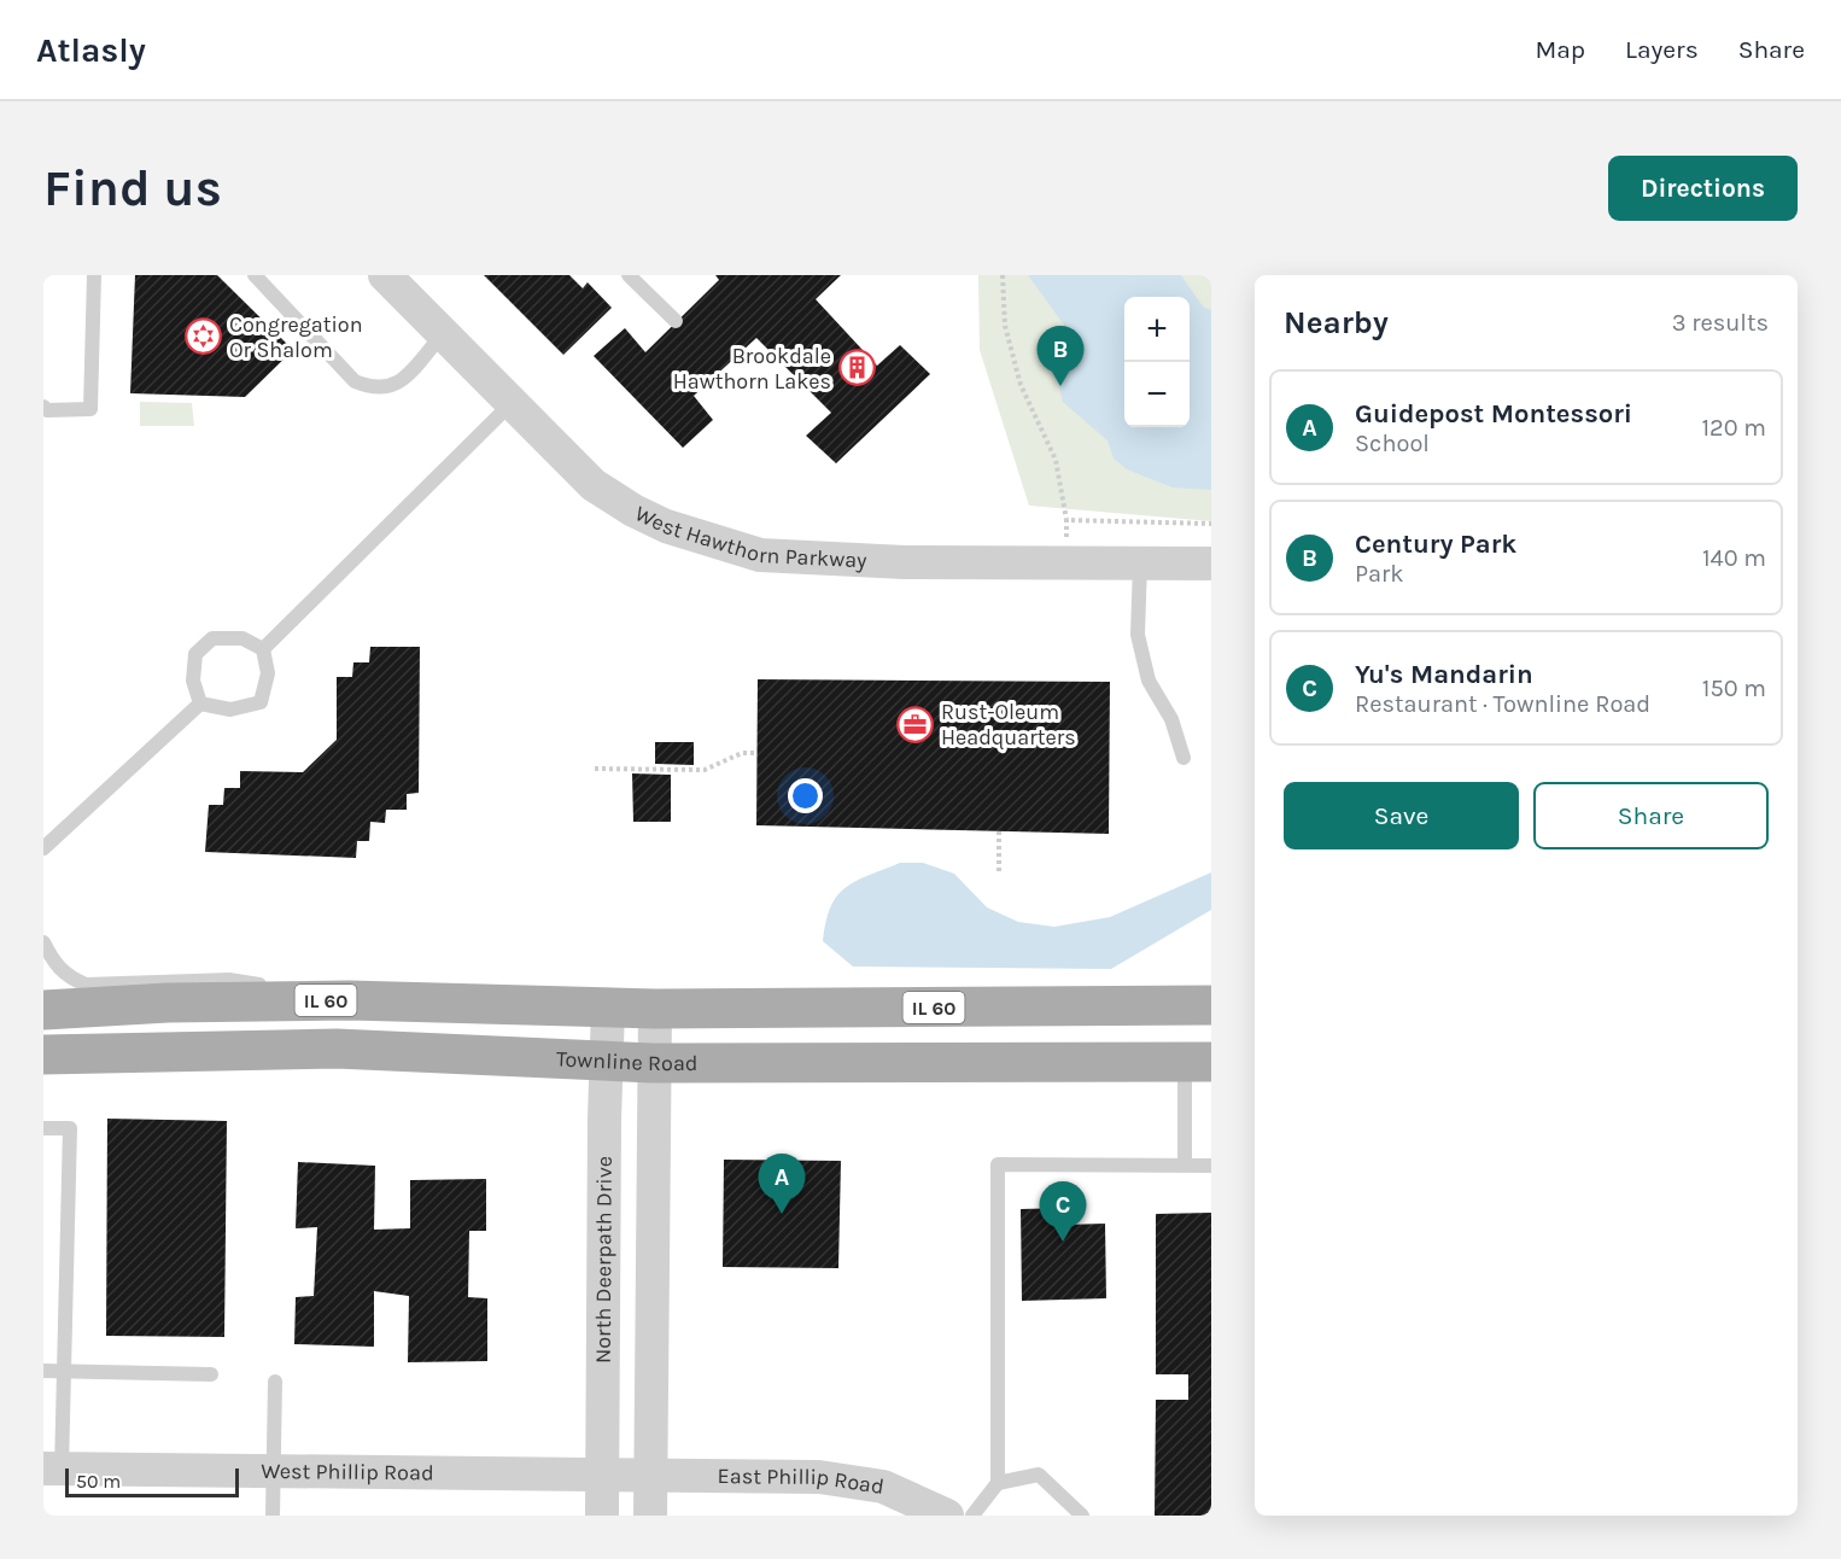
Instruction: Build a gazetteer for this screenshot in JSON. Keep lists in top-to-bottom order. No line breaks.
{"streets":{"main road":["IL 60","Townline Road"],"street":["West Hawthorn Parkway","North Deerpath Drive","West Phillip Road","East Phillip Road"]},"crossings":[["IL 60","North Deerpath Drive"],["Townline Road","North Deerpath Drive"],["North Deerpath Drive","West Phillip Road"],["West Phillip Road","East Phillip Road"]],"places":{"synagogue":["Congregation Or Shalom"],"building":["Brookdale Hawthorn Lakes"],"office":["Rust-Oleum Headquarters"]},"scale_bar":"50 m","page":{"header":"Atlasly","nav":["Map","Layers","Share"],"buttons":["Directions",["Save","Share"]],"title":"Find us","heading":["Nearby","3 results"],"map_buttons":["+","−"],"pins":["B","A","C"],"list":[{"mark":"A","name":"Guidepost Montessori","note":"School","value":"120 m"},{"mark":"B","name":"Century Park","note":"Park","value":"140 m"},{"mark":"C","name":"Yu's Mandarin","note":"Restaurant · Townline Road","value":"150 m"}],"scale":"50 m"}}
